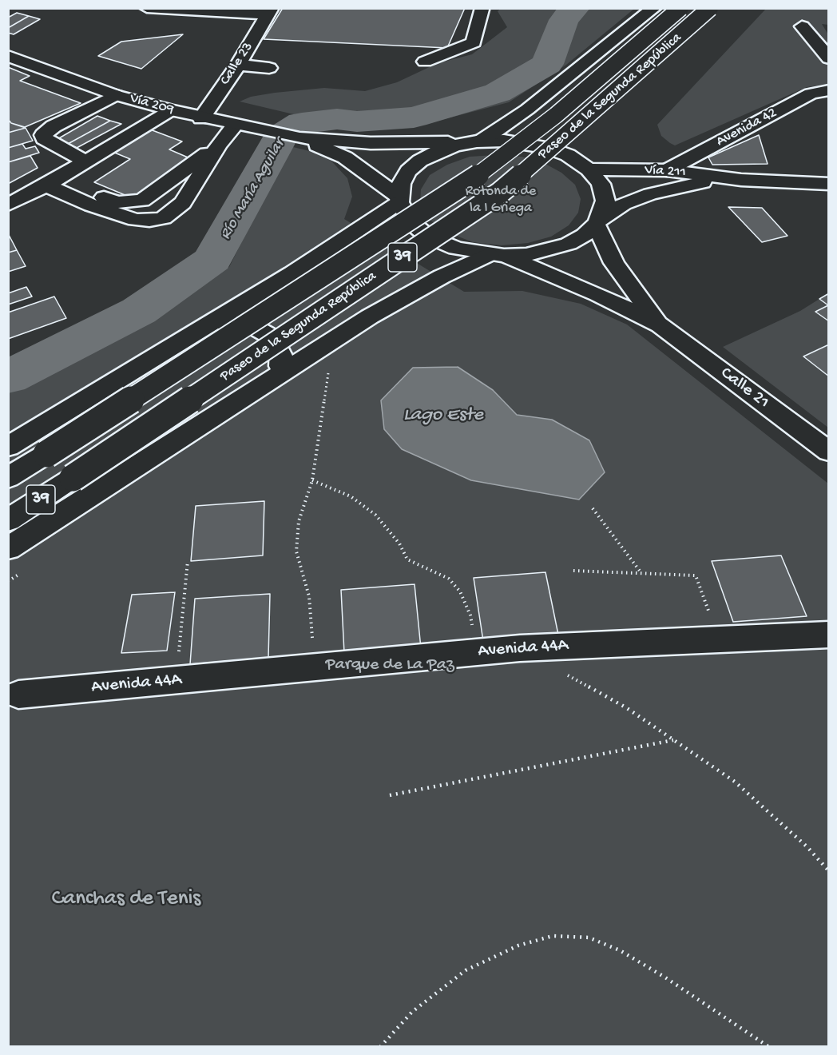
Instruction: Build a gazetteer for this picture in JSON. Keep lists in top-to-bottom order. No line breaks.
{"streets":{"main road":["Calle 23","Paseo de la Segunda República","Vía 209","Avenida 42","Vía 211","39","Calle 21","Avenida 44A"]},"crossings":[["Calle 23","Vía 209"],["Vía 209","Vía 211"],["Vía 209","Calle 21"],["Avenida 42","Vía 211"],["Vía 211","Calle 21"]],"water":["Río María Aguilar","Lago Este"],"parks":["Rotonda de la I Griega","Parque de La Paz","Canchas de Tenis"]}
